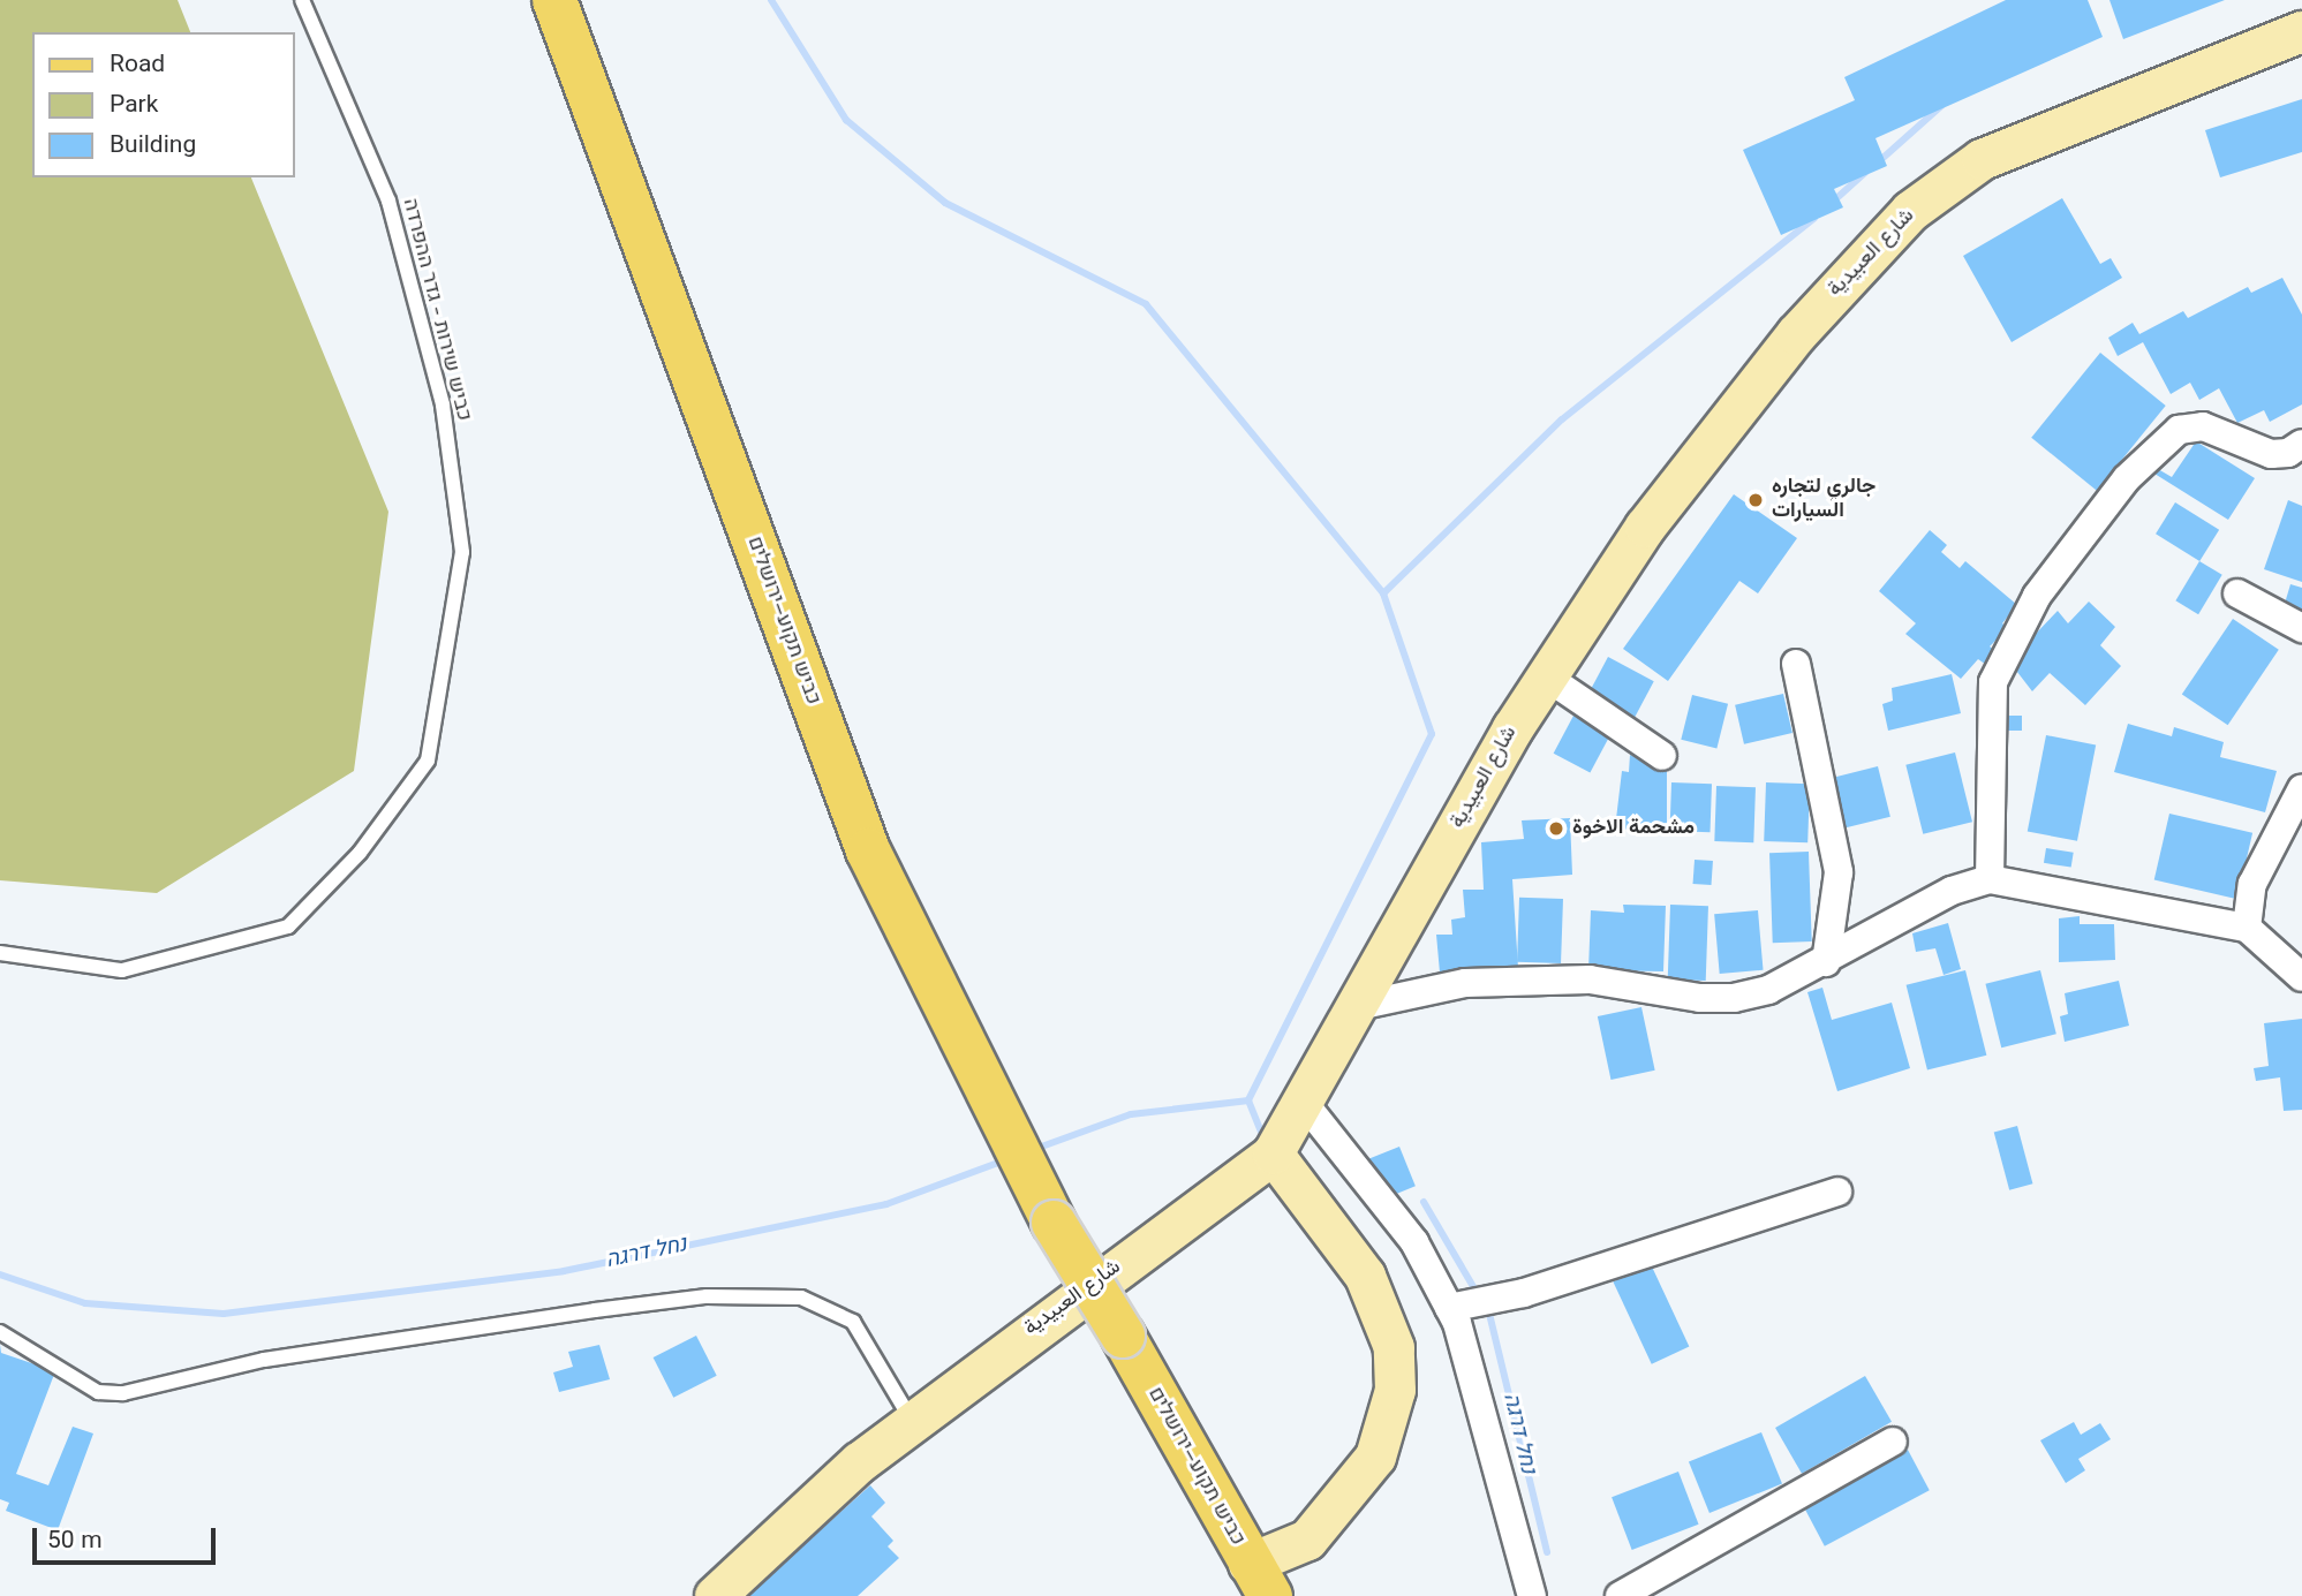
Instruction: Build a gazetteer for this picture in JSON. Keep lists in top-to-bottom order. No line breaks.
{"streets":{"main road":["شارع العبيدية","כביש תקוע–ירושלים"],"lane":["כביש שירות - גדר ההפרדה"]},"water":["נחל דרגה"],"places":["جالري لتجاره السيارات","مشحمة الاخوة"],"legend":["Road","Park","Building"],"scale_bar":"50 m"}
